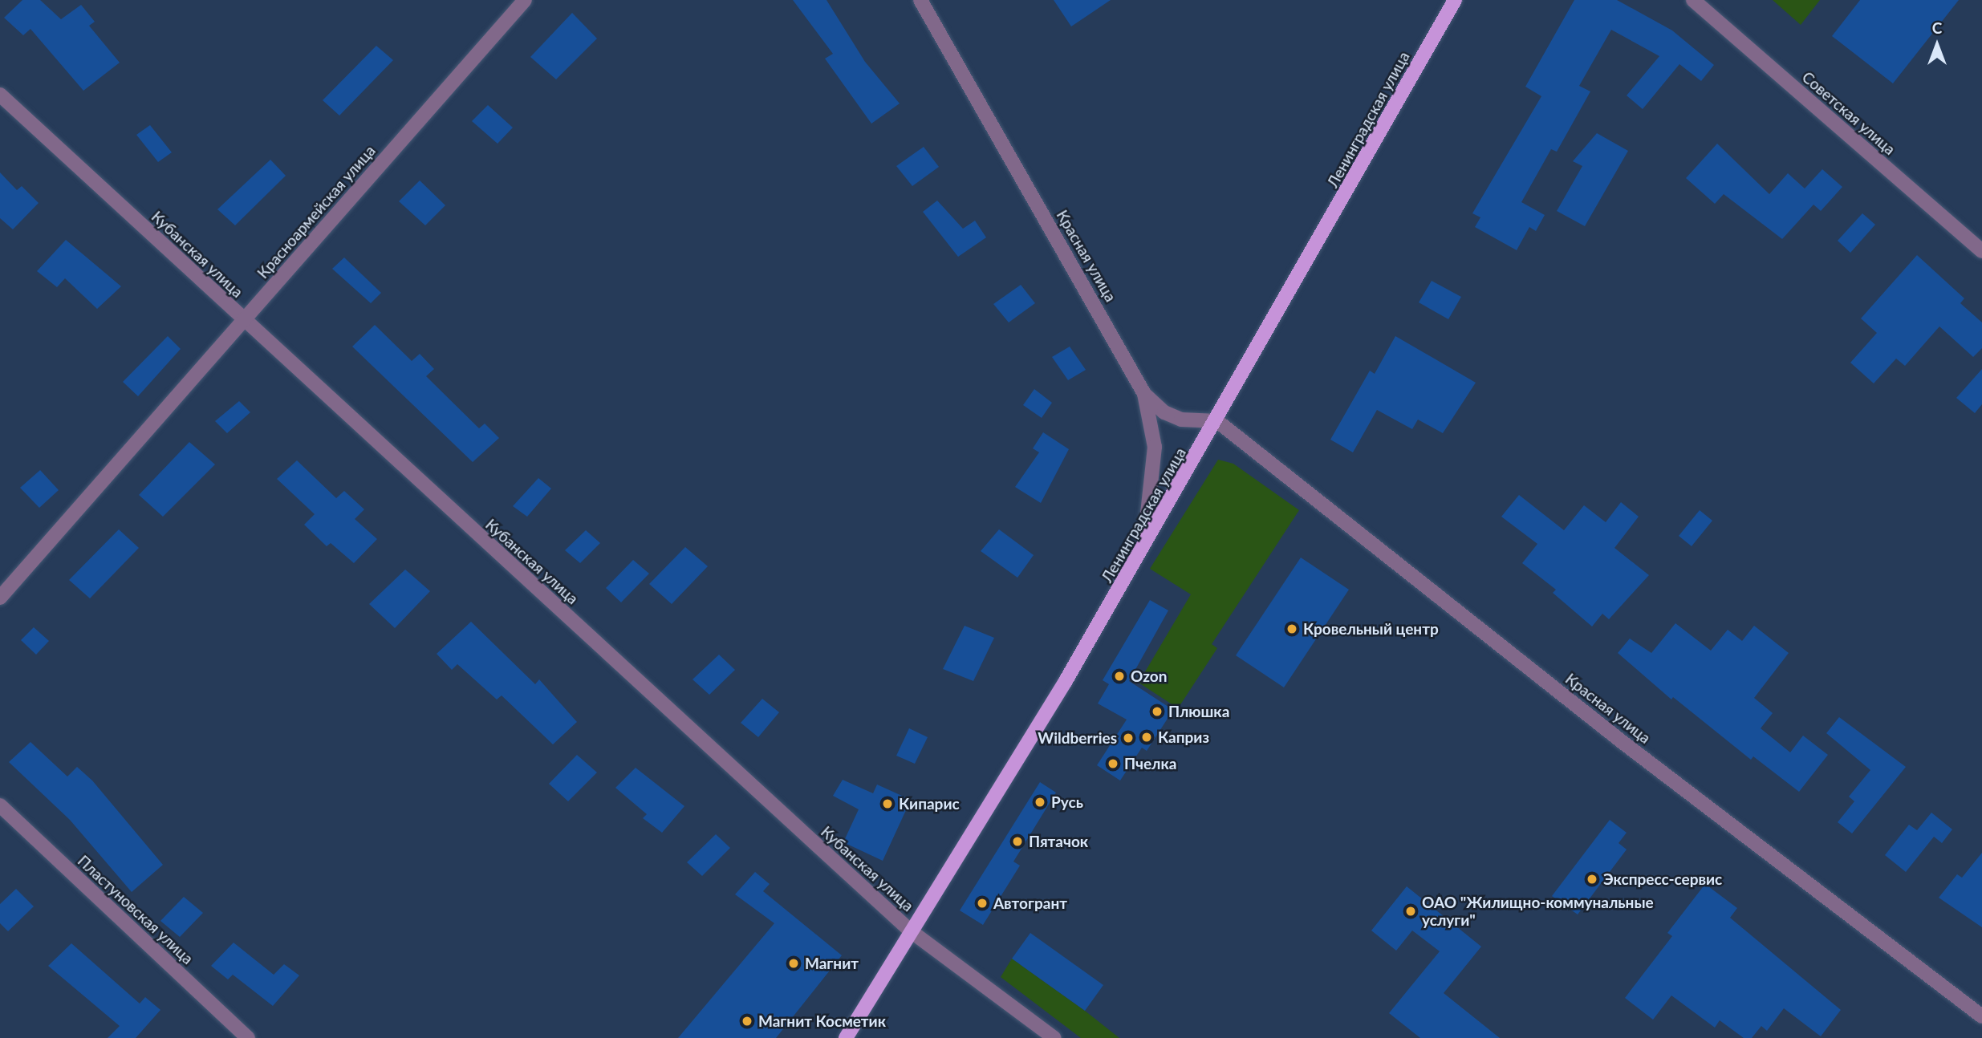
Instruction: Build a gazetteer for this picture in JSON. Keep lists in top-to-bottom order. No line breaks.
{"streets":{"main road":["Ленинградская улица"],"street":["Советская улица","Красноармейская улица","Кубанская улица","Красная улица","Пластуновская улица"]},"crossings":[["Ленинградская улица","Кубанская улица"],["Ленинградская улица","Красная улица"],["Красноармейская улица","Кубанская улица"]],"places":["Кровельный центр","Ozon","Плюшка","Каприз","Wildberries","Пчелка","Русь","Кипарис","Пятачок","Экспресс-сервис","Автогрант","ОАО \"Жилищно-коммунальные услуги\"","Магнит","Магнит Косметик"],"north":"top"}
